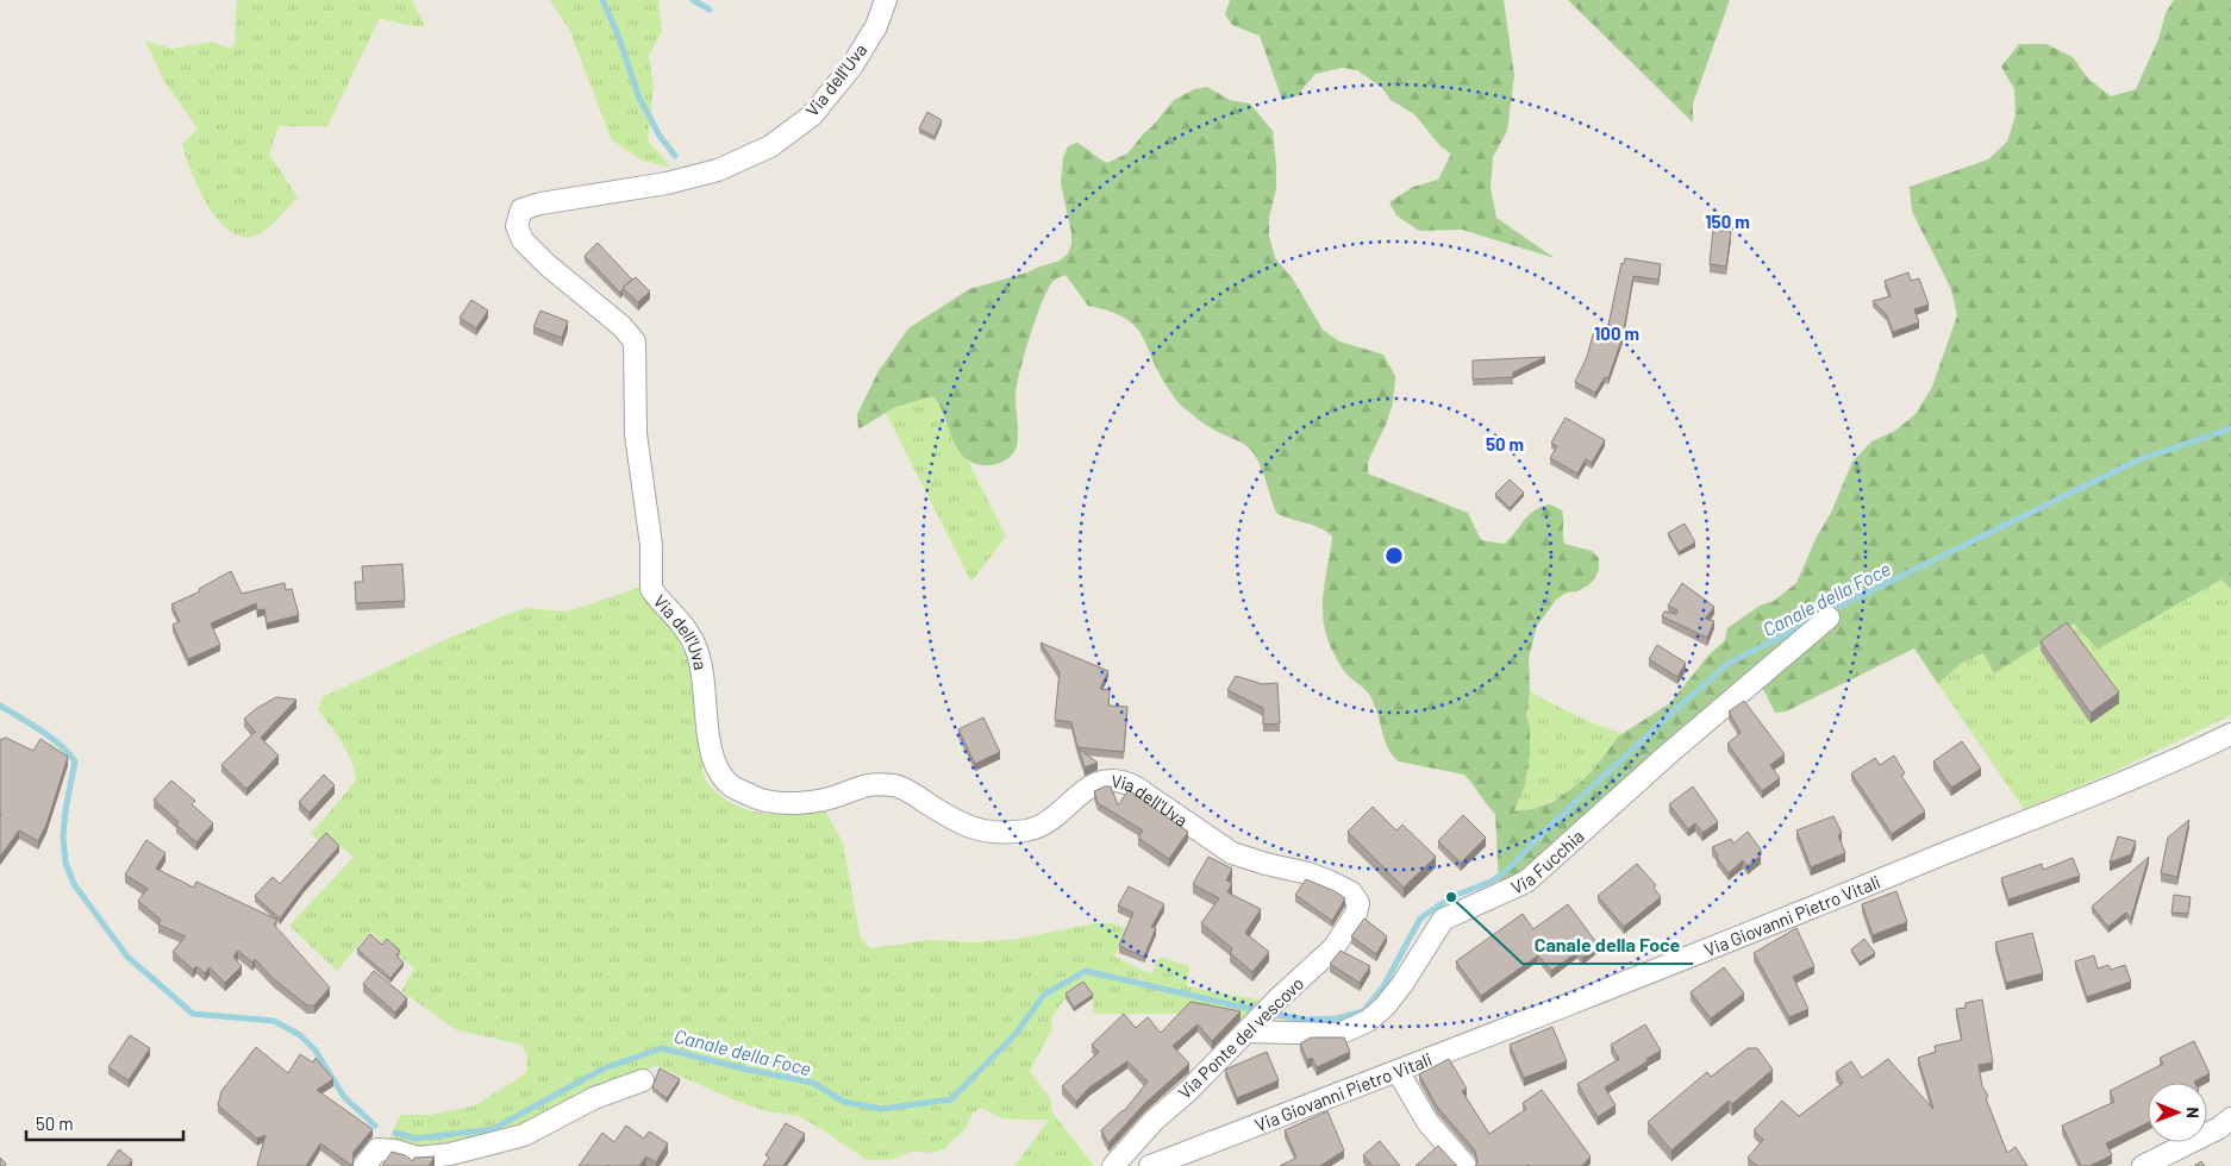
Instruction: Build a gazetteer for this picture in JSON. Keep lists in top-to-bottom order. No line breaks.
{"streets":{"street":["Via dell'Uva","Via Fucchia","Via Giovanni Pietro Vitali","Via Ponte del vescovo"]},"crossings":[["Via dell'Uva","Via Ponte del vescovo"],["Via Fucchia","Via Ponte del vescovo"]],"water":["Canale della Foce"],"places":["Canale della Foce"],"scale_bar":"50 m","north":"right","rings":["150 m","100 m","50 m"]}
